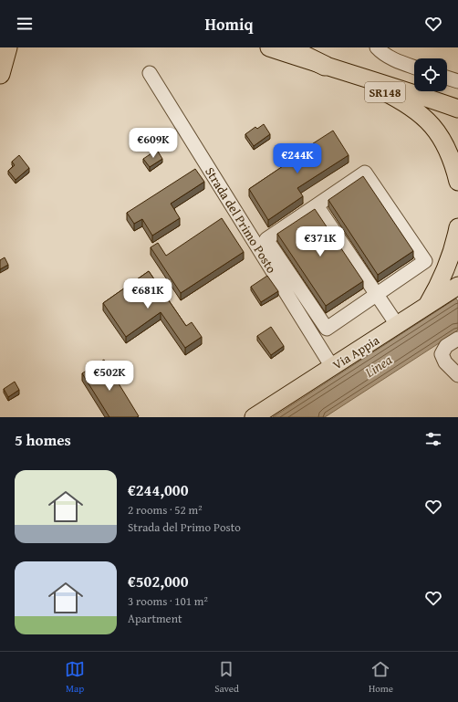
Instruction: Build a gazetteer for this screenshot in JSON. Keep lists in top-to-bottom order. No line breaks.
{"streets":{"main road":["SR148","Via Appia"],"street":["Strada del Primo Posto"]},"crossings":[["Strada del Primo Posto","Via Appia"]],"water":["Linea"],"page":{"header":"Homiq","price":["€609K","€244K","€371K","€681K","€502K"],"heading":"5 homes","list":[{"name":"€244,000","note":"2 rooms · 52 m² · Strada del Primo Posto"},{"name":"€502,000","note":"3 rooms · 101 m² · Apartment"}],"tabs":["Map","Saved","Home"]}}
